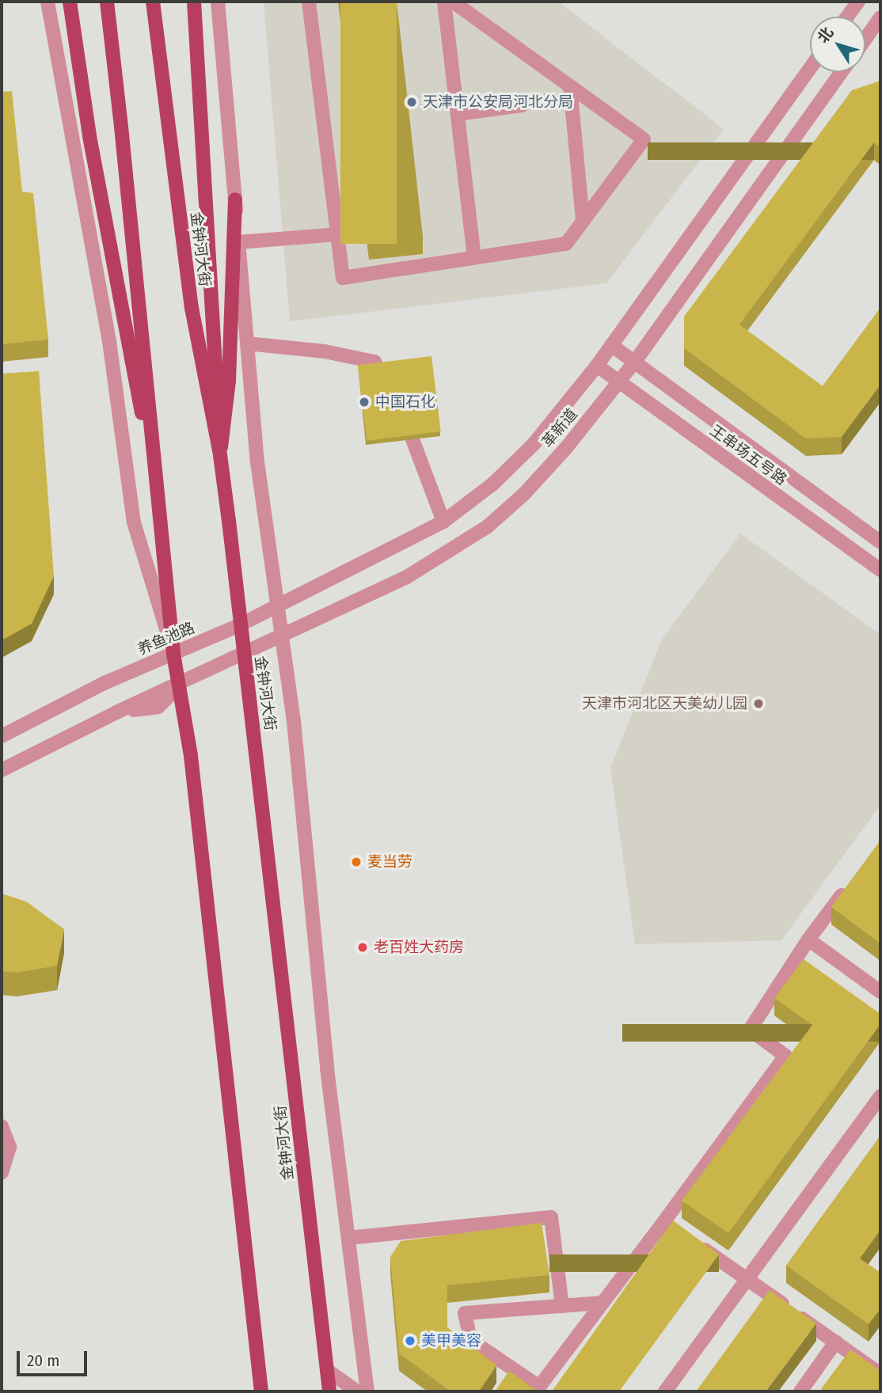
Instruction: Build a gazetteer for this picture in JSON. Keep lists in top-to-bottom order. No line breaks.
{"streets":{"main road":["金钟河大街"],"street":["革新道","王串场五号路","养鱼池路"]},"crossings":[["金钟河大街","革新道"],["金钟河大街","养鱼池路"],["革新道","王串场五号路"],["革新道","养鱼池路"]],"places":["天津市公安局河北分局","中国石化","天津市河北区天美幼儿园","麦当劳","老百姓大药房","美甲美容"],"scale_bar":"20 m","north":"top left"}
